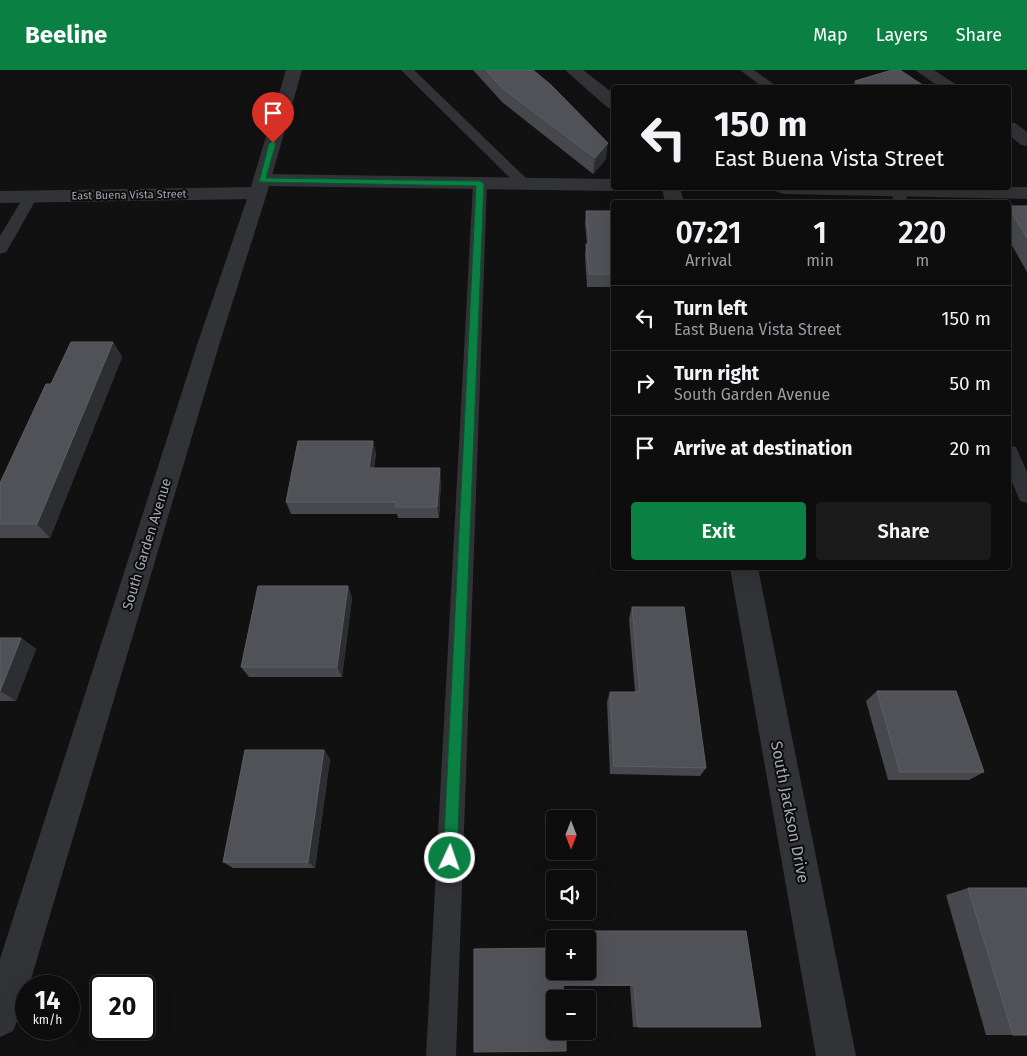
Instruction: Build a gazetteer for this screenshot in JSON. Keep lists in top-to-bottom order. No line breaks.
{"streets":{"street":["East Buena Vista Street","South Garden Avenue","South Jackson Drive"]},"crossings":[["East Buena Vista Street","South Garden Avenue"]],"north":"bottom","page":{"header":"Beeline","nav":["Map","Layers","Share"],"turn":["150 m","East Buena Vista Street"],"eta":["07:21","Arrival","1","min","220","m"],"list":[{"name":"Turn left","note":"East Buena Vista Street","value":"150 m"},{"name":"Turn right","note":"South Garden Avenue","value":"50 m"},{"name":"Arrive at destination","value":"20 m"}],"buttons":["Exit","Share"],"map_buttons":["+","−"],"speed":"14 km/h","limit":"20"}}
